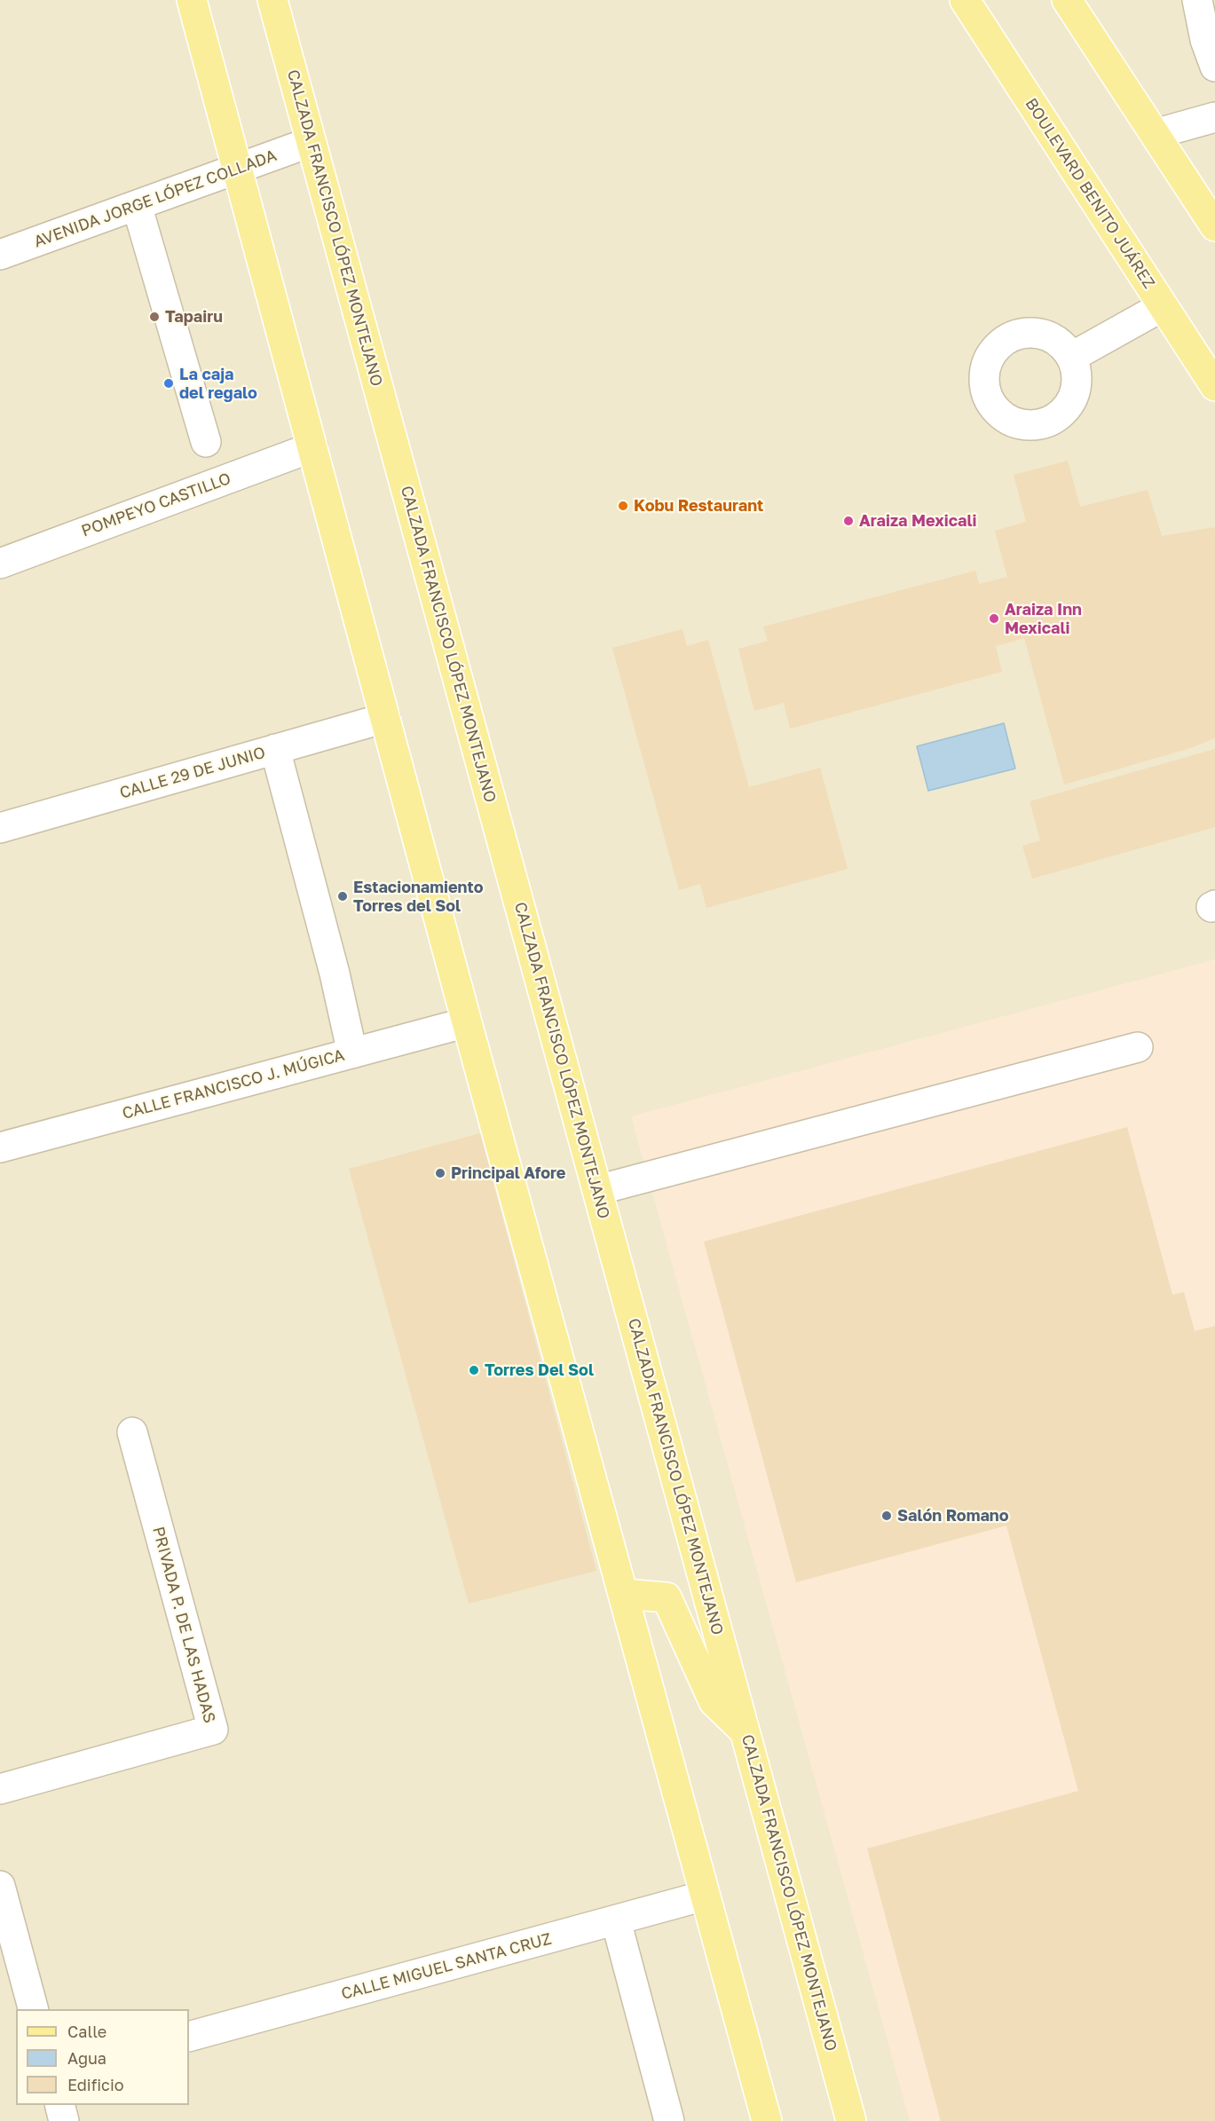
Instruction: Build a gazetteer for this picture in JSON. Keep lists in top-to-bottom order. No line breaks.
{"streets":{"main road":["BOULEVARD BENITO JUÁREZ","CALZADA FRANCISCO LÓPEZ MONTEJANO"],"street":["AVENIDA JORGE LÓPEZ COLLADA","POMPEYO CASTILLO","CALLE 29 DE JUNIO","CALLE FRANCISCO J. MÚGICA","PRIVADA P. DE LAS HADAS","CALLE MIGUEL SANTA CRUZ"]},"crossings":[["AVENIDA JORGE LÓPEZ COLLADA","CALZADA FRANCISCO LÓPEZ MONTEJANO"]],"places":["Tapairu","La caja del regalo","Kobu Restaurant","Araiza Mexicali","Araiza Inn Mexicali","Estacionamiento Torres del Sol","Principal Afore","Torres Del Sol","Salón Romano"],"legend":["Calle","Agua","Edificio"]}
